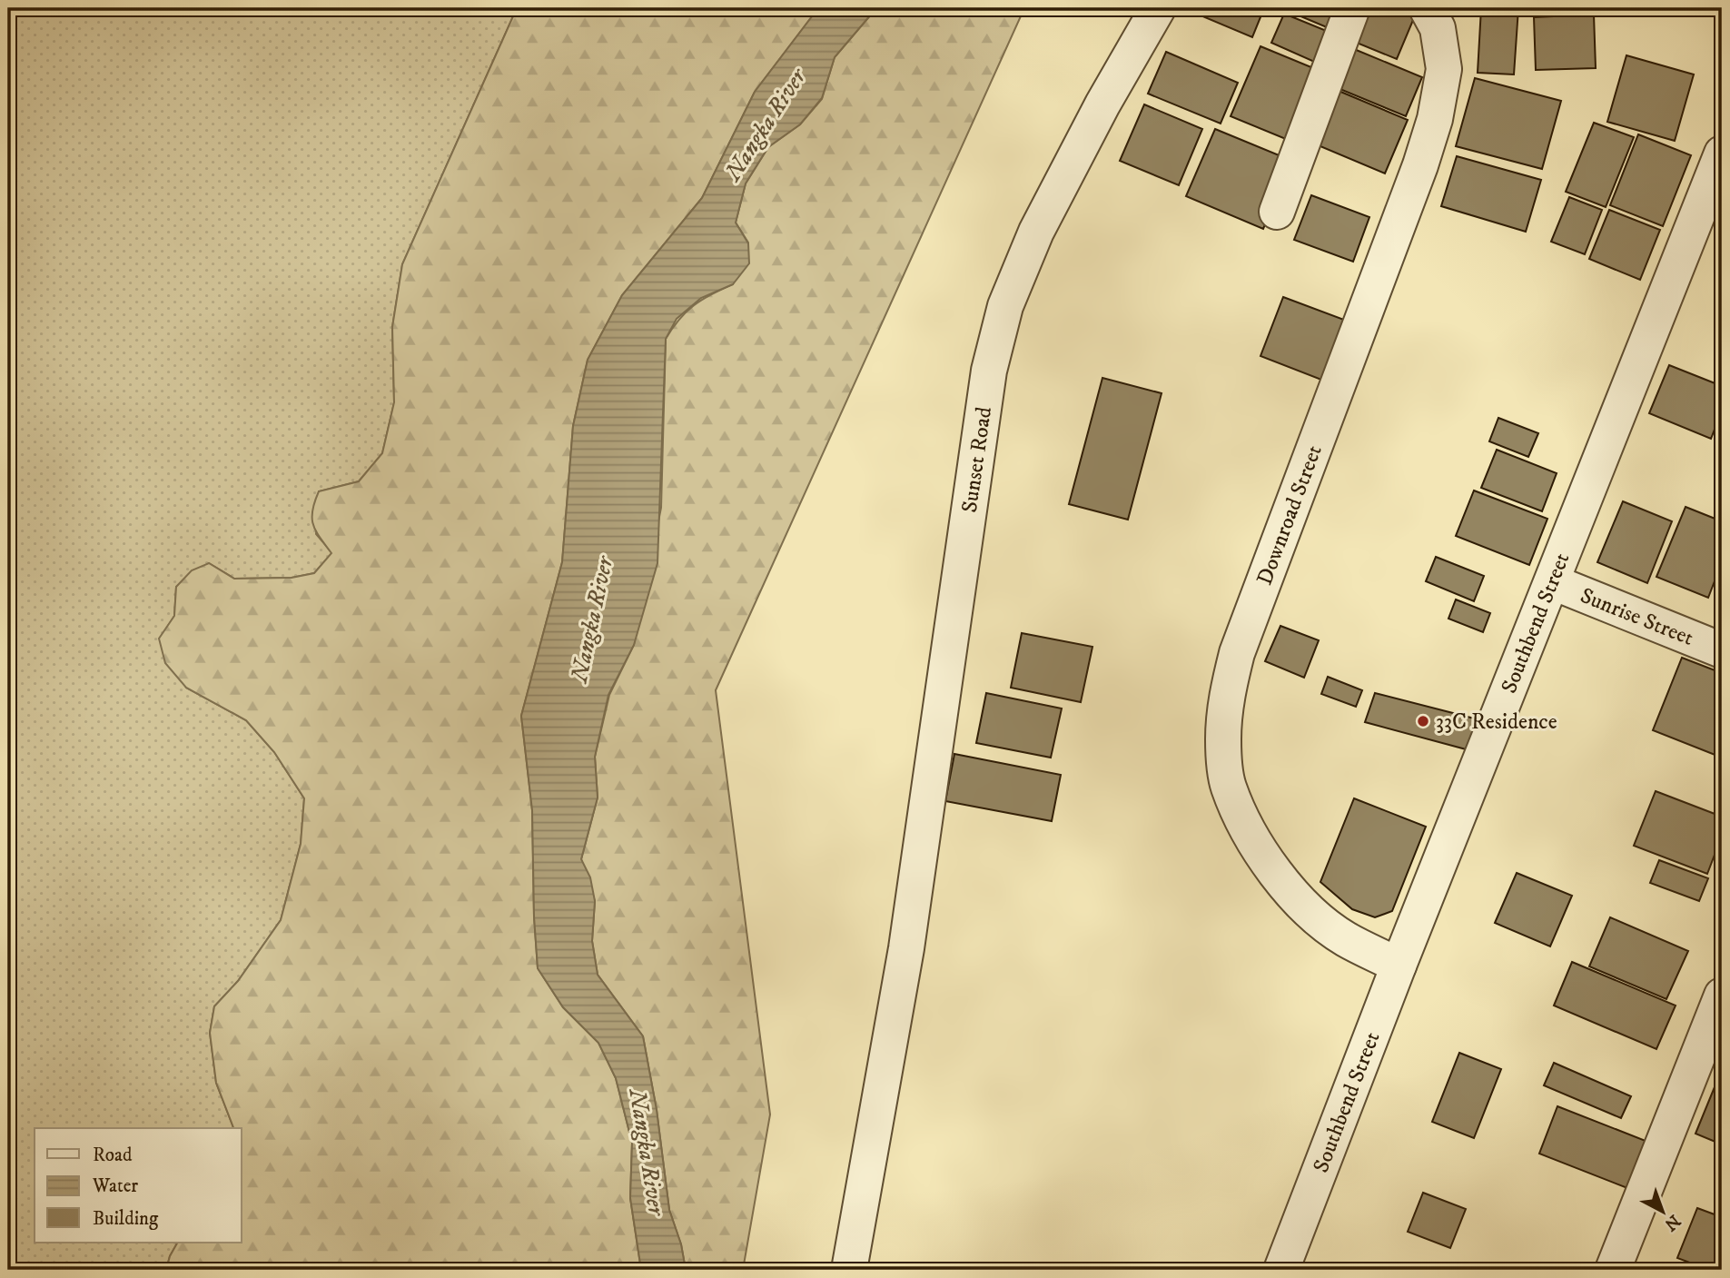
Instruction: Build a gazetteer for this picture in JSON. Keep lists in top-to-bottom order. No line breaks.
{"streets":{"street":["Sunset Road","Downroad Street","Sunrise Street","Southbend Street"]},"crossings":[["Downroad Street","Southbend Street"],["Sunrise Street","Southbend Street"]],"water":["Nangka River"],"places":["33C Residence"],"legend":["Road","Water","Building"],"north":"bottom right"}
